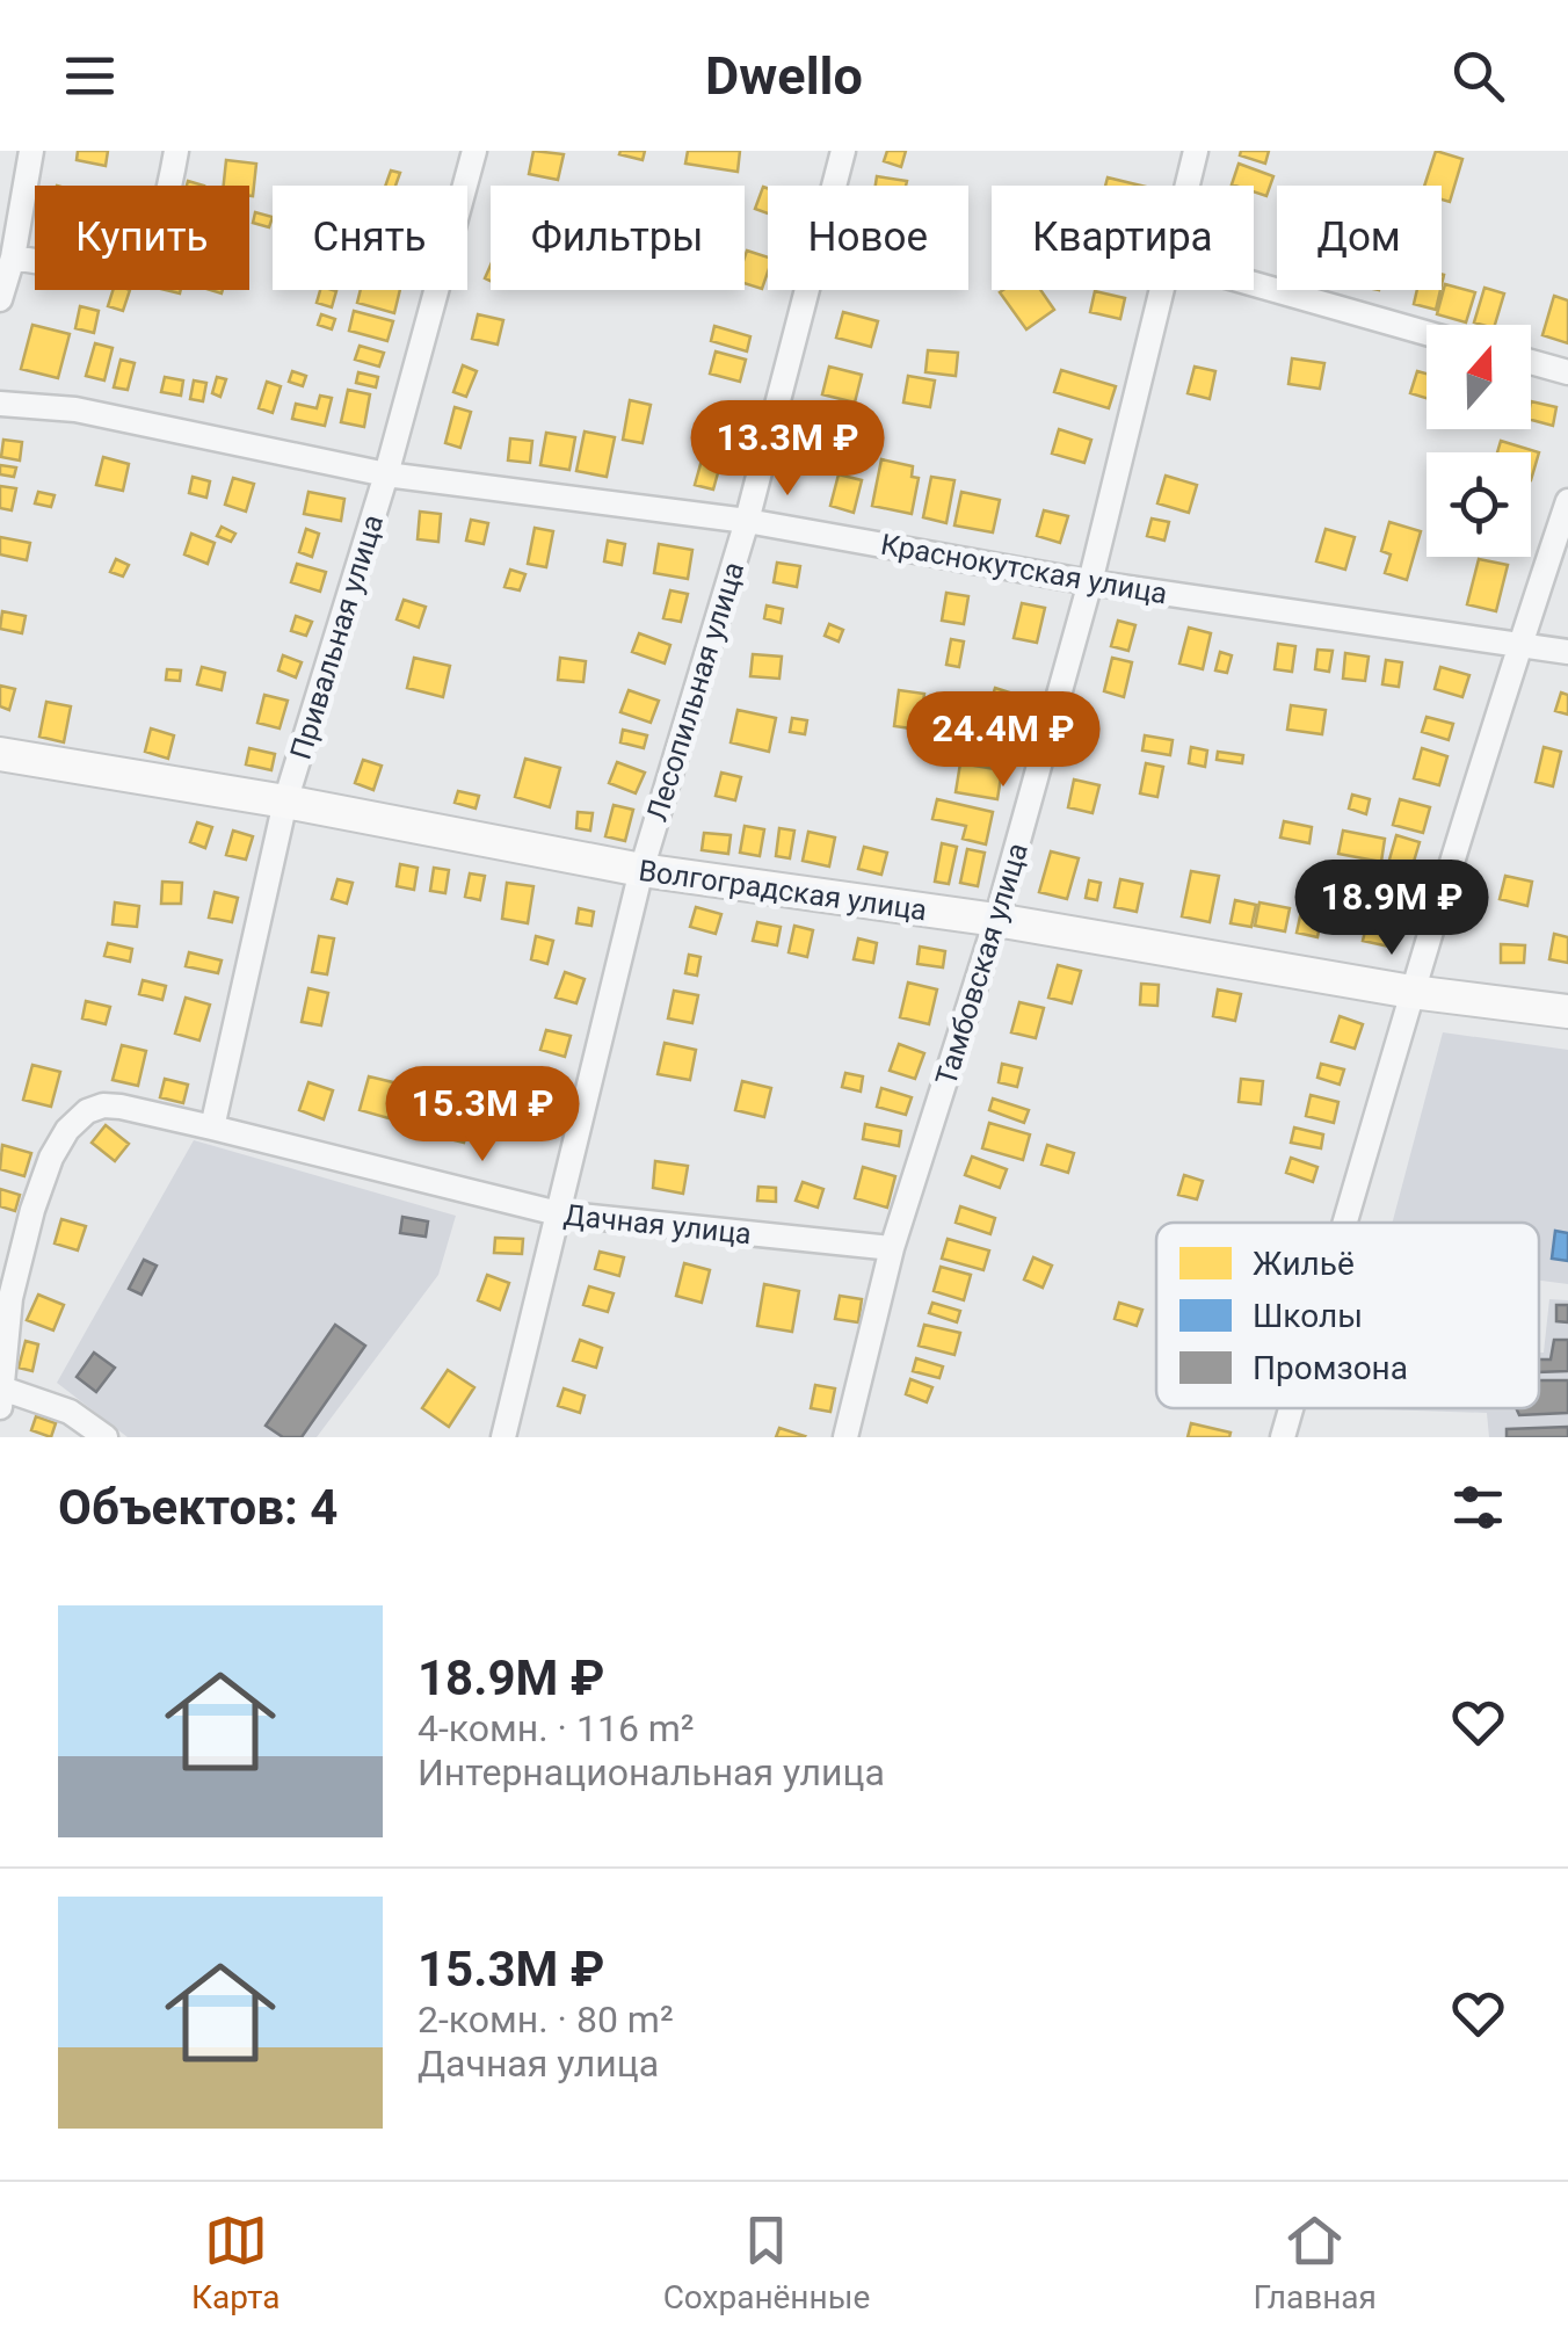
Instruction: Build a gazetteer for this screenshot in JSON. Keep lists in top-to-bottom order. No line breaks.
{"streets":{"street":["Краснокутская улица","Привальная улица","Лесопильная улица","Волгоградская улица","Тамбовская улица","Дачная улица"]},"crossings":[["Краснокутская улица","Привальная улица"],["Краснокутская улица","Лесопильная улица"],["Краснокутская улица","Тамбовская улица"],["Привальная улица","Волгоградская улица"],["Привальная улица","Дачная улица"],["Лесопильная улица","Волгоградская улица"],["Лесопильная улица","Дачная улица"],["Волгоградская улица","Тамбовская улица"],["Тамбовская улица","Дачная улица"]],"legend":["Жильё","Школы","Промзона"],"north":"top","page":{"header":"Dwello","chip":["Купить","Снять","Фильтры","Новое","Квартира","Дом"],"price":["13.3M ₽","24.4M ₽","18.9M ₽","15.3M ₽"],"heading":"Объектов: 4","list":[{"name":"18.9M ₽","note":"4-комн. · 116 m² · Интернациональная улица"},{"name":"15.3M ₽","note":"2-комн. · 80 m² · Дачная улица"}],"tabs":["Карта","Сохранённые","Главная"]}}
